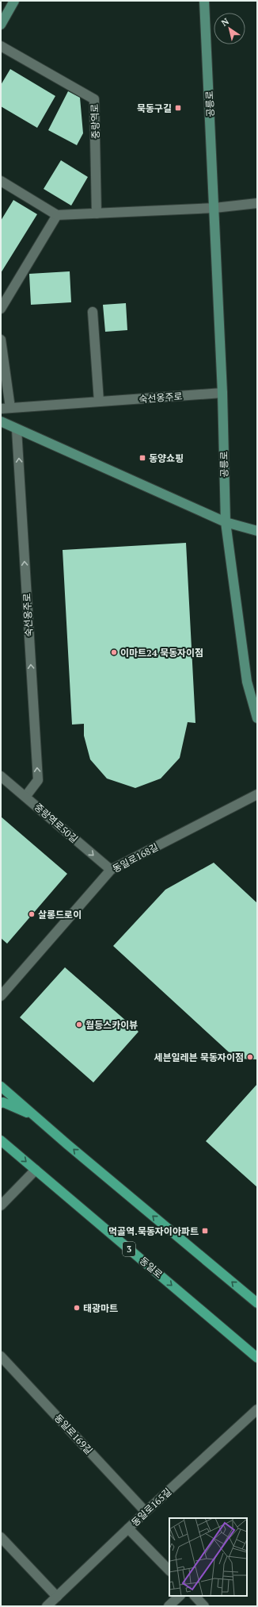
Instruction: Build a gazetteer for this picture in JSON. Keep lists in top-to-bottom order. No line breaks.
{"streets":{"main road":["3","동일로"],"street":["공릉로","중랑역로","숙선옹주로","중랑역로50길","동일로168길","동일로169길","동일로165길"]},"crossings":[["공릉로","숙선옹주로"],["숙선옹주로","중랑역로50길"],["중랑역로50길","동일로168길"],["동일로169길","동일로165길"]],"one_way":["숙선옹주로","중랑역로50길"],"places":{"transit":["묵동구길","동양쇼핑","먹골역.묵동자이아파트"],"other":["이마트24 묵동자이점","살롱드로이","월등스카이뷰","세븐일레븐 묵동자이점","태광마트"]},"north":"top left"}
